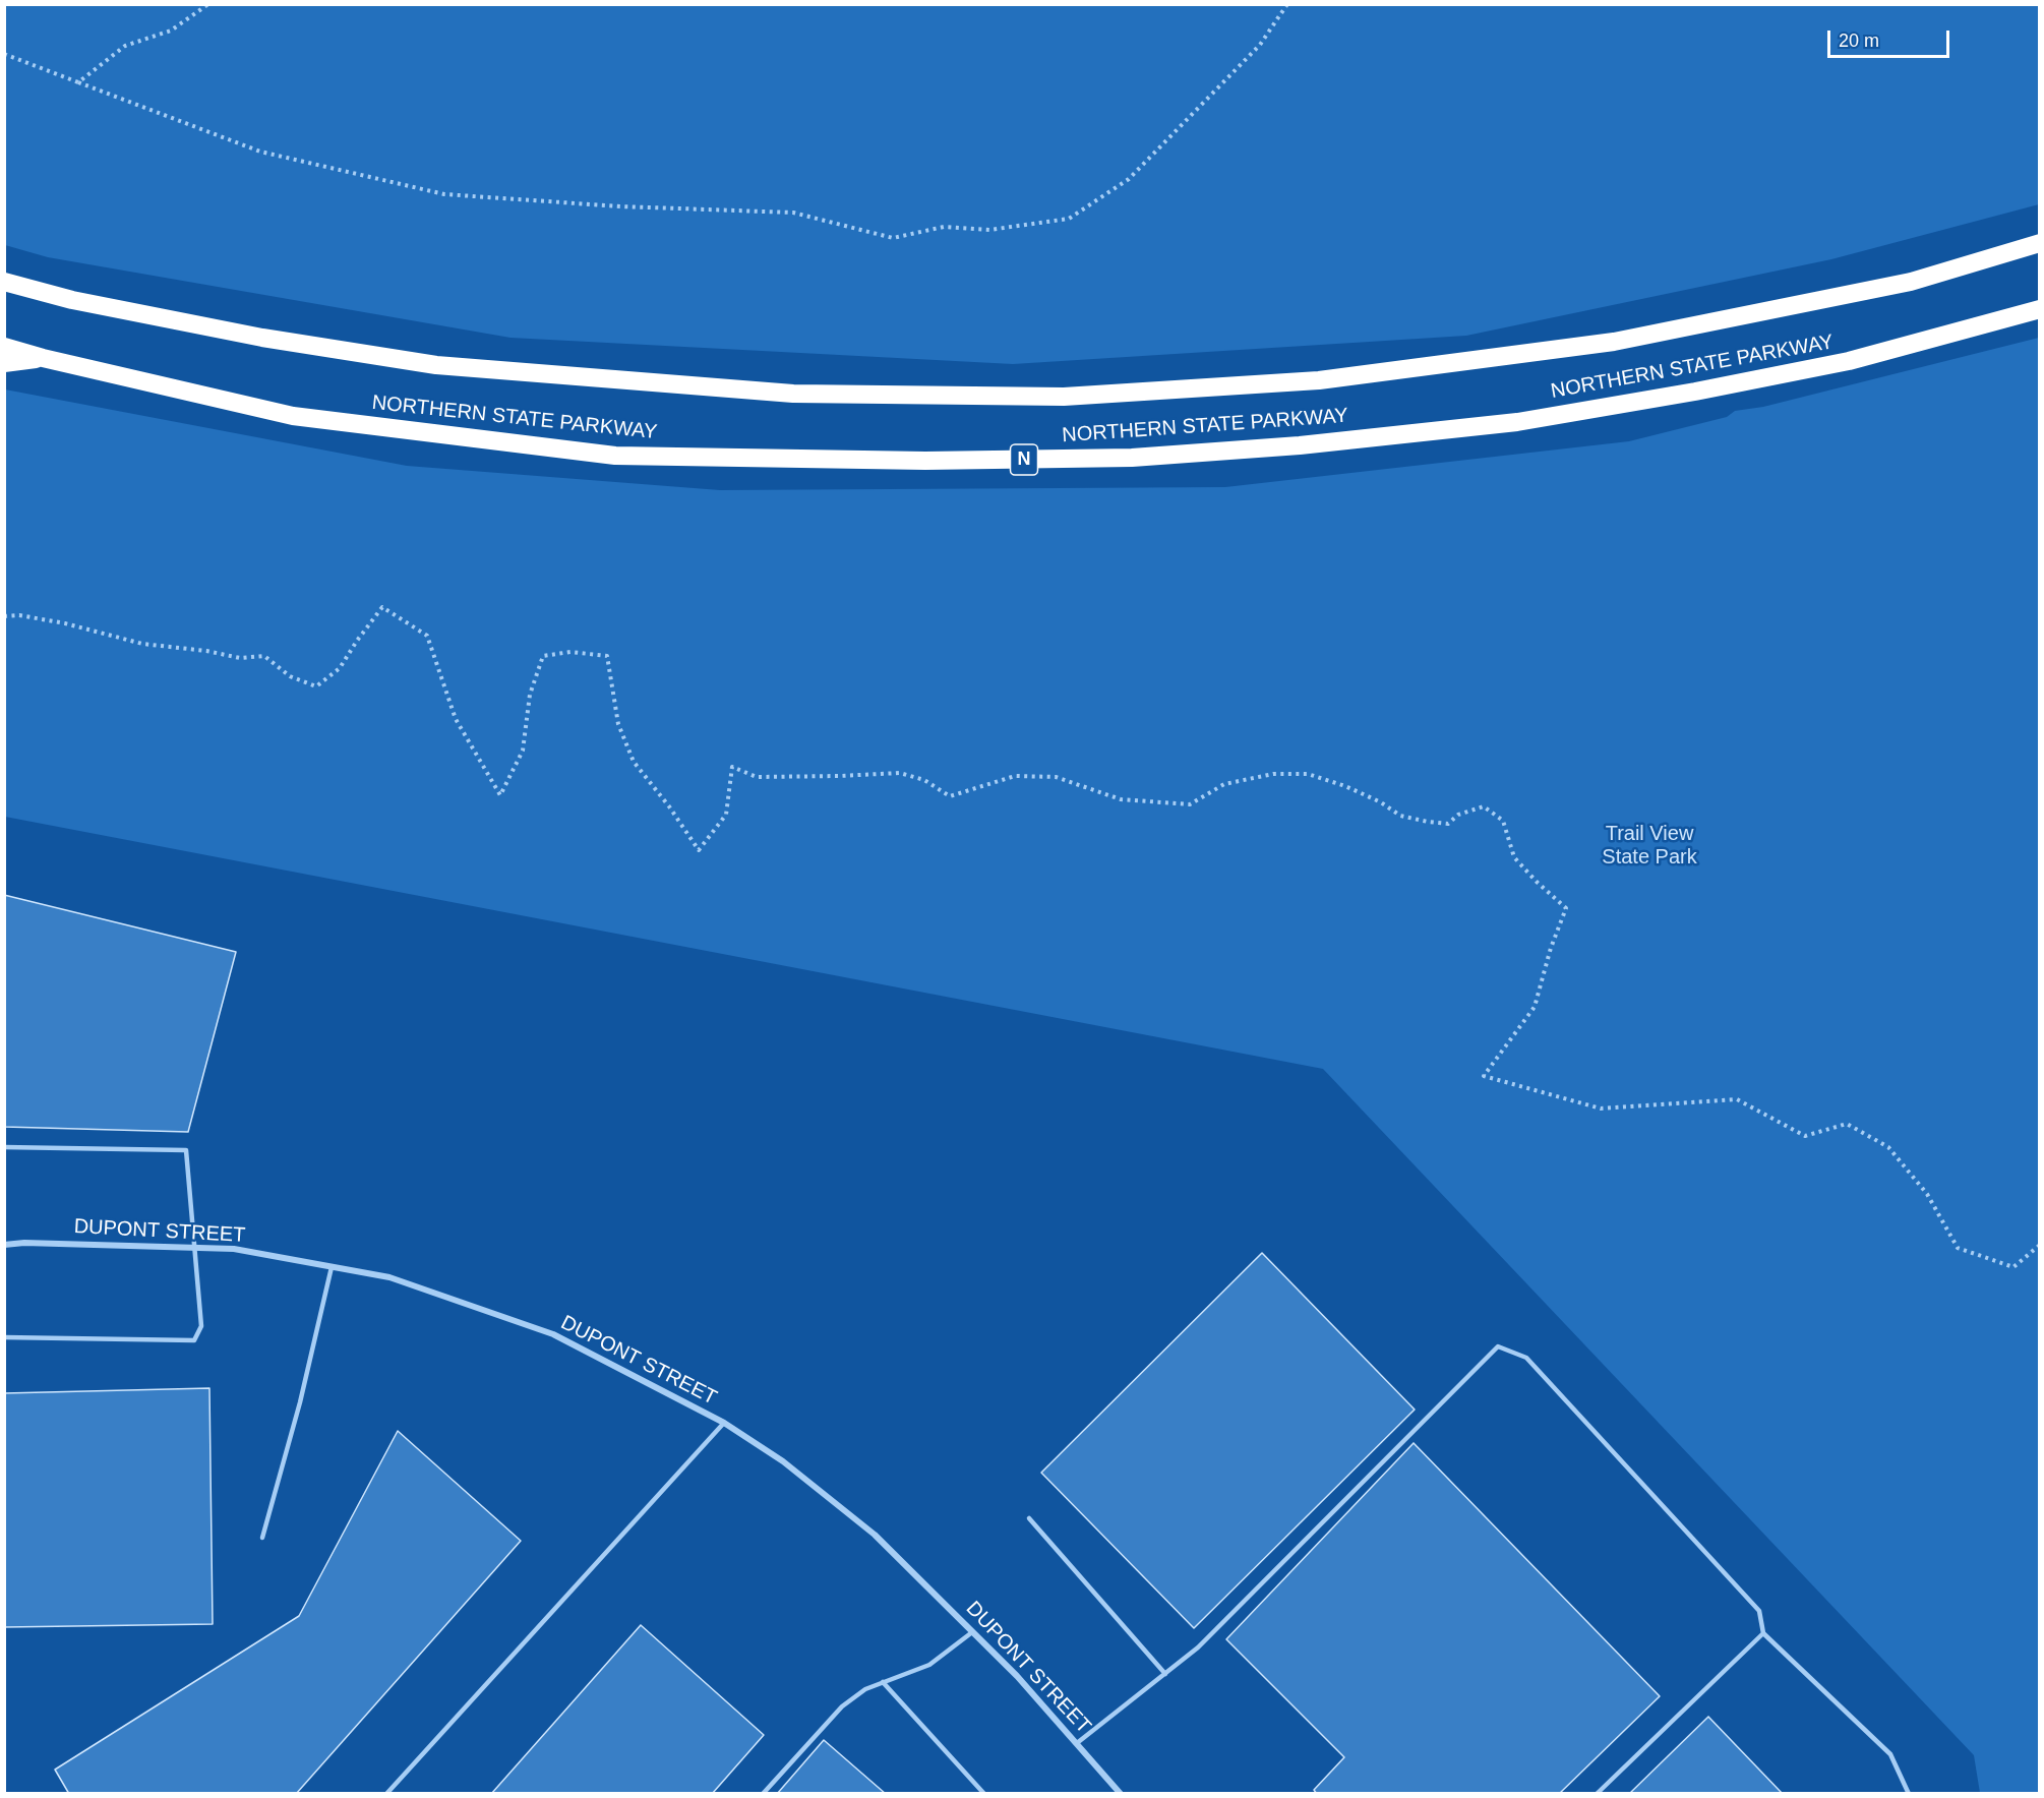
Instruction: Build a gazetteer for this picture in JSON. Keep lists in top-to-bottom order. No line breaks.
{"streets":{"highway":["NORTHERN STATE PARKWAY","N"],"street":["DUPONT STREET"]},"parks":["Trail View State Park"],"scale_bar":"20 m"}
